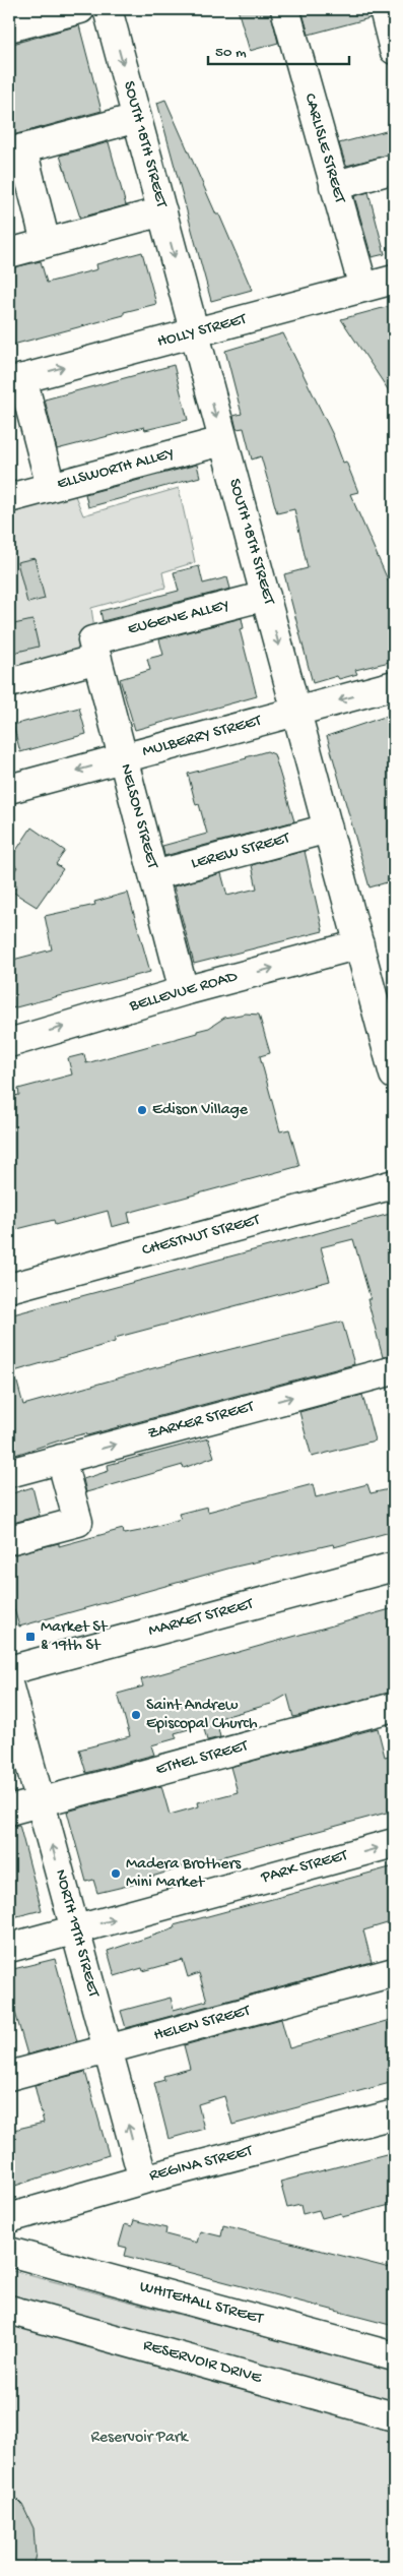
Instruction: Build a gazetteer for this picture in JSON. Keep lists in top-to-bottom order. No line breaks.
{"streets":{"street":["SOUTH 18TH STREET","CARLISLE STREET","HOLLY STREET","ELLSWORTH ALLEY","EUGENE ALLEY","MULBERRY STREET","NELSON STREET","LEREW STREET","BELLEVUE ROAD","CHESTNUT STREET","ZARKER STREET","MARKET STREET","ETHEL STREET","PARK STREET","NORTH 19TH STREET","HELEN STREET","REGINA STREET","WHITEHALL STREET","RESERVOIR DRIVE"]},"crossings":[["SOUTH 18TH STREET","HOLLY STREET"],["SOUTH 18TH STREET","ELLSWORTH ALLEY"],["SOUTH 18TH STREET","EUGENE ALLEY"],["SOUTH 18TH STREET","MULBERRY STREET"],["SOUTH 18TH STREET","LEREW STREET"],["SOUTH 18TH STREET","BELLEVUE ROAD"],["CARLISLE STREET","HOLLY STREET"],["EUGENE ALLEY","NELSON STREET"],["MULBERRY STREET","NELSON STREET"],["NELSON STREET","LEREW STREET"],["NELSON STREET","BELLEVUE ROAD"],["ETHEL STREET","NORTH 19TH STREET"],["PARK STREET","NORTH 19TH STREET"],["NORTH 19TH STREET","HELEN STREET"],["NORTH 19TH STREET","REGINA STREET"]],"one_way":["SOUTH 18TH STREET","MULBERRY STREET","BELLEVUE ROAD","ZARKER STREET","PARK STREET","NORTH 19TH STREET"],"parks":["Reservoir Park"],"places":{"other":["Edison Village","Saint Andrew Episcopal Church","Madera Brothers Mini Market"],"transit":["Market St & 19th St"]},"scale_bar":"50 m"}
